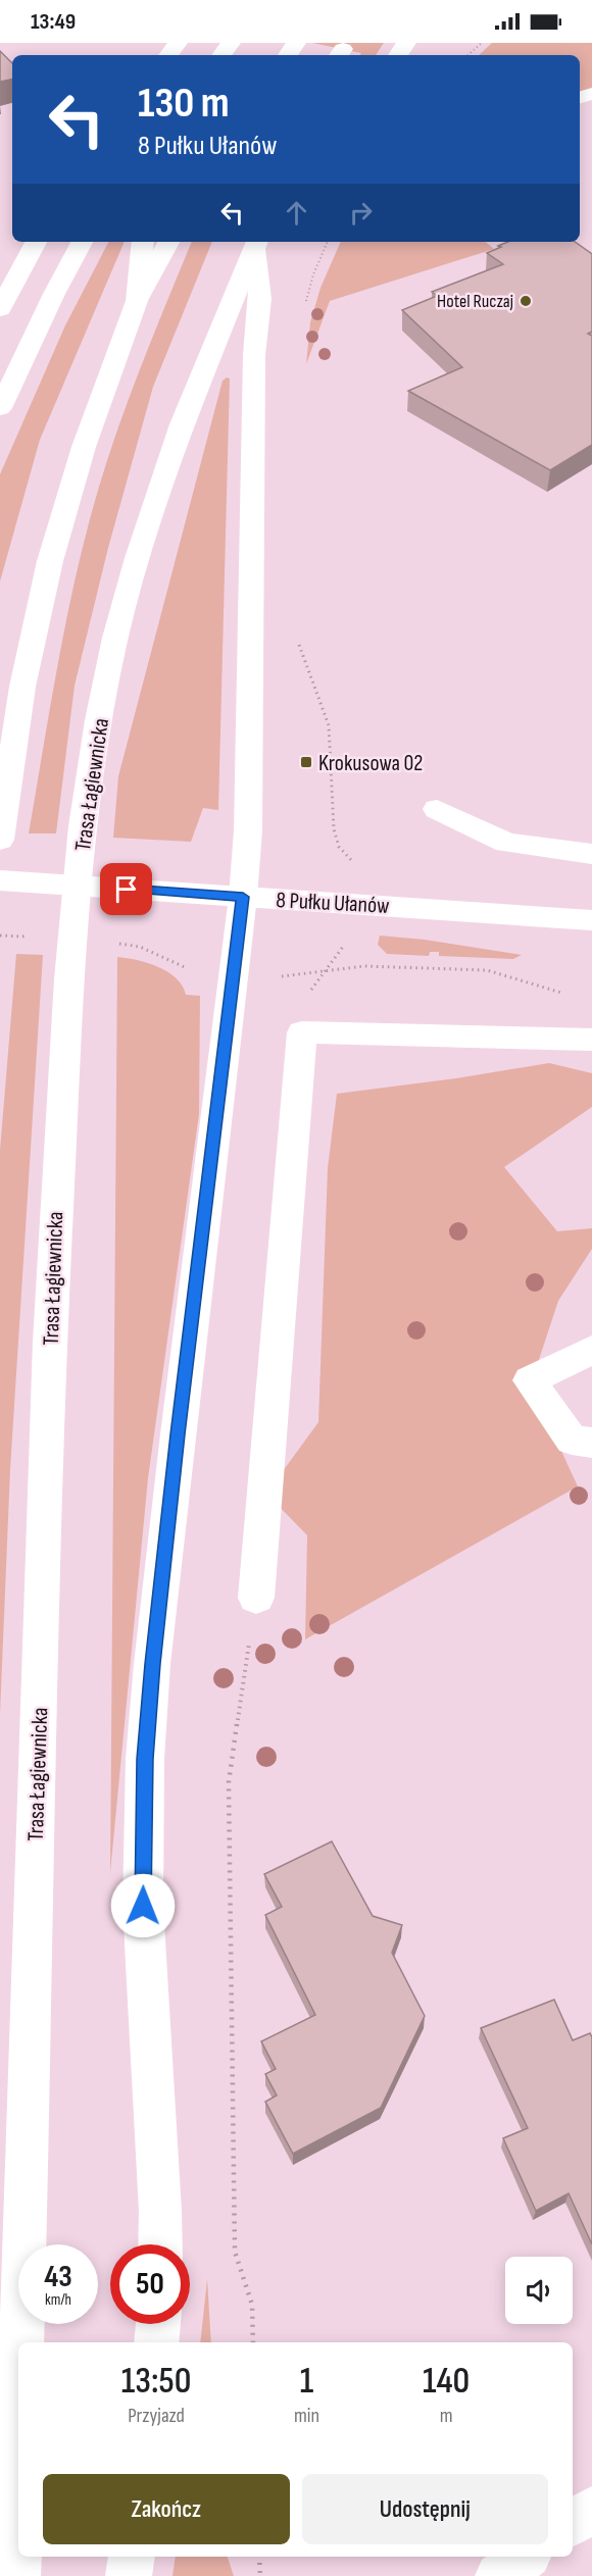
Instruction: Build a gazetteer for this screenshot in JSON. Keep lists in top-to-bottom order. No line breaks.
{"streets":{"main road":["Trasa Łagiewnicka","8 Pułku Ułanów"]},"places":{"other":["Hotel Ruczaj"],"transit":["Krokusowa 02"]},"page":{"status":"13:49","turn":["130 m","8 Pułku Ułanów"],"speed":"43 km/h","limit":"50","eta":["13:50","Przyjazd","1","min","140","m"],"buttons":["Zakończ","Udostępnij"]}}
